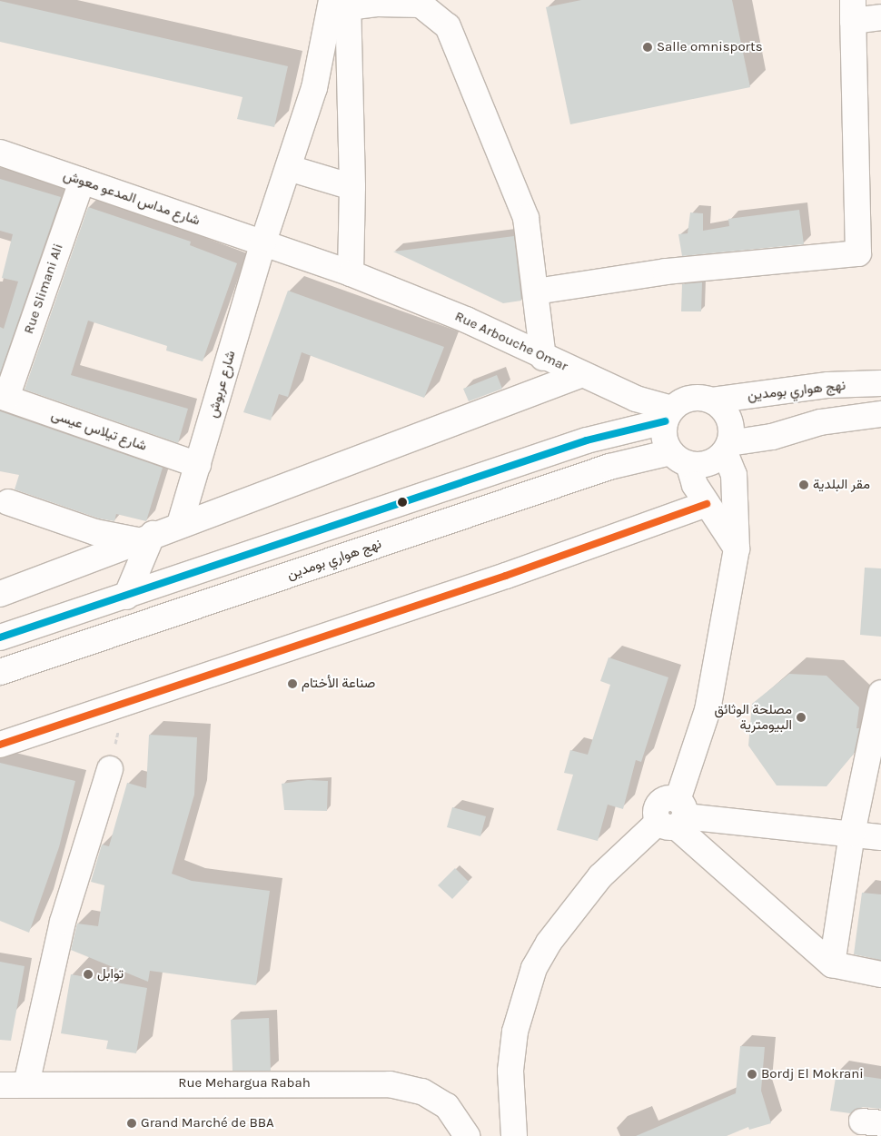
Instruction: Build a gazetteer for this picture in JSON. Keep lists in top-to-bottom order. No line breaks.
{"streets":{"street":["شارع مداس المدعو معوش","Rue Slimani Ali","Rue Arbouche Omar","شارع عربوش","نهج هواري بومدين","شارع تيلاس عيسى","Rue Mehargua Rabah"]},"crossings":[["شارع مداس المدعو معوش","Rue Slimani Ali"],["شارع مداس المدعو معوش","Rue Arbouche Omar"],["شارع مداس المدعو معوش","شارع عربوش"],["Rue Slimani Ali","شارع تيلاس عيسى"],["Rue Arbouche Omar","نهج هواري بومدين"],["شارع عربوش","شارع تيلاس عيسى"]],"places":["Salle omnisports","مقر البلدية","صناعة الأختام","مصلحة الوثائق البيومترية","توابل","Bordj El Mokrani","Grand Marché de BBA"]}
